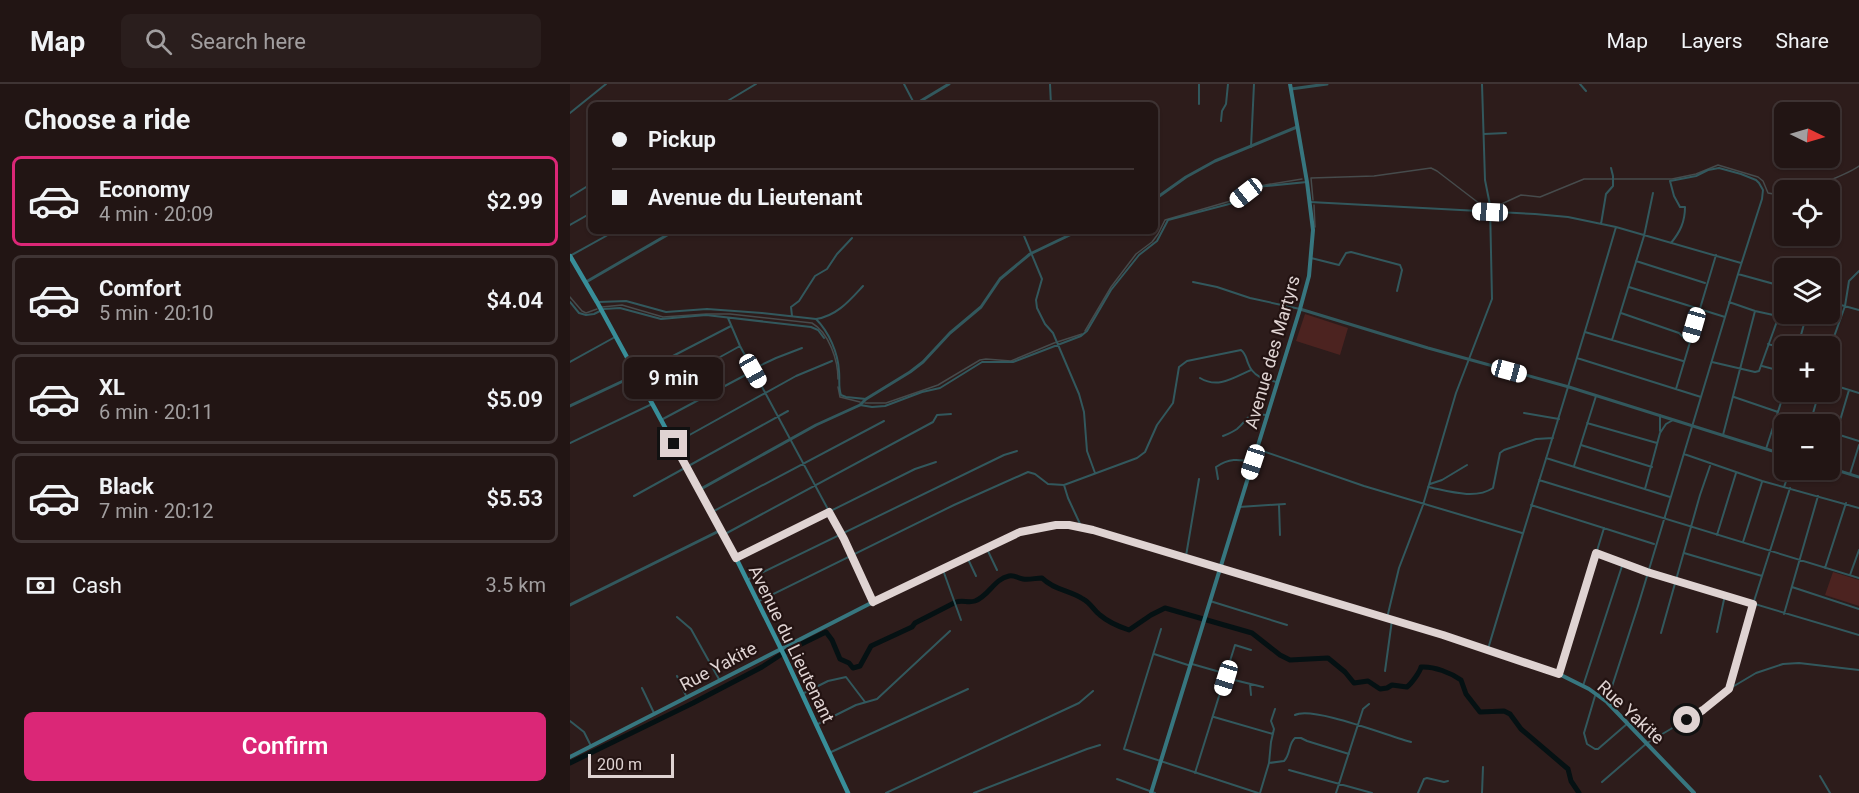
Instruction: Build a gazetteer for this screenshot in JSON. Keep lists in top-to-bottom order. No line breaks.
{"streets":{"main road":["Avenue des Martyrs","Avenue du Lieutenant","Rue Yakite"]},"crossings":[["Avenue des Martyrs","Rue Yakite"],["Avenue du Lieutenant","Rue Yakite"]],"scale_bar":"200 m","north":"right","page":{"header":"Map","search":"Search here","nav":["Map","Layers","Share"],"heading":"Choose a ride","map_buttons":["+","−"],"banner":["Pickup","Avenue du Lieutenant"],"list":[{"name":"Economy","note":"4 min · 20:09","value":"$2.99"},{"name":"Comfort","note":"5 min · 20:10","value":"$4.04"},{"name":"XL","note":"6 min · 20:11","value":"$5.09"},{"name":"Black","note":"7 min · 20:12","value":"$5.53"}],"bubble":"9 min","pay":["Cash","3.5 km"],"buttons":"Confirm","scale":"200 m"}}
